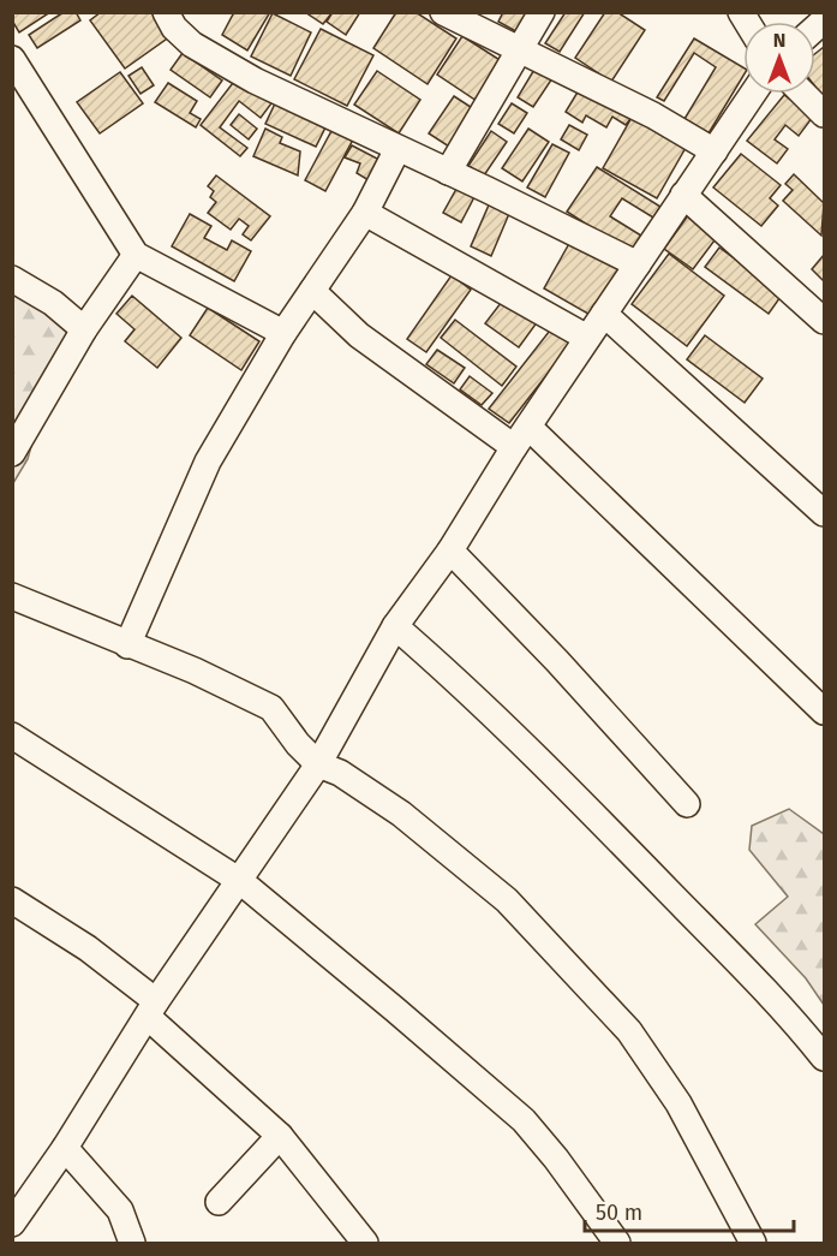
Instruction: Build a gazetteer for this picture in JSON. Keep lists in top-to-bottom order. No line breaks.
{"scale_bar":"50 m","north":"top"}
